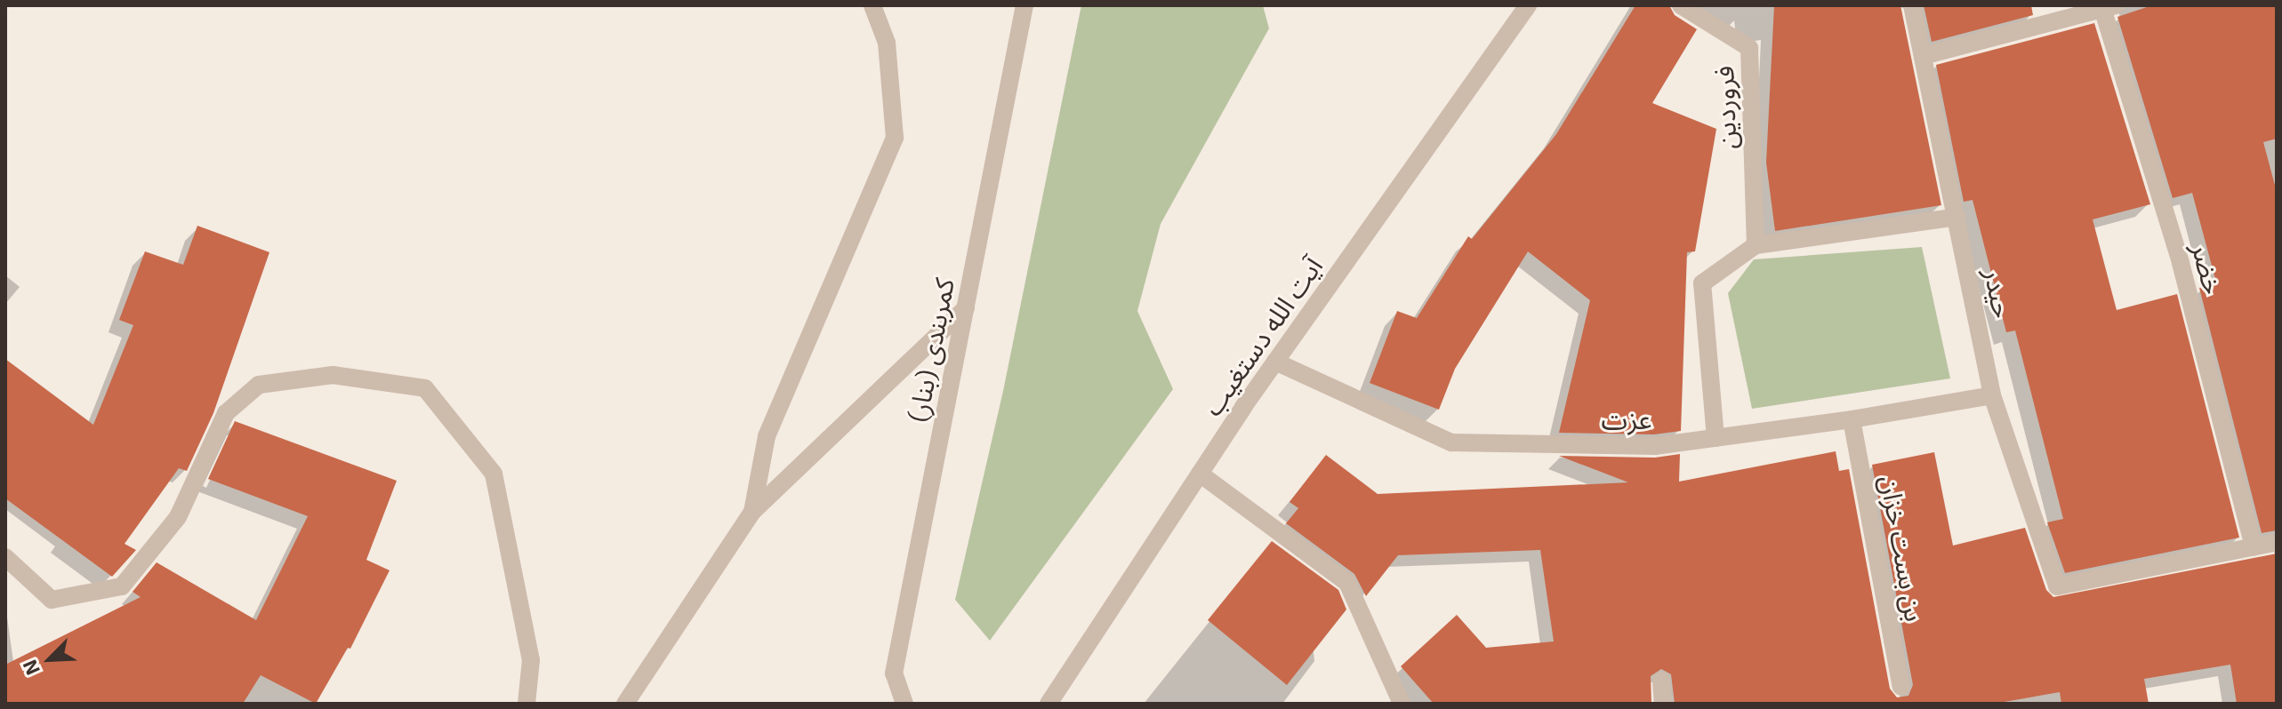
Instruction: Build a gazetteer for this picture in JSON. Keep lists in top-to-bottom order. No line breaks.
{"streets":{"street":["فروردین","خضر","حیدر","آیت الله دستغیب","کمربندی (بنار)","عزت","بن بست خزان"]},"crossings":[["خضر","حیدر"],["حیدر","عزت"],["آیت الله دستغیب","عزت"],["عزت","بن بست خزان"]],"north":"bottom left"}
